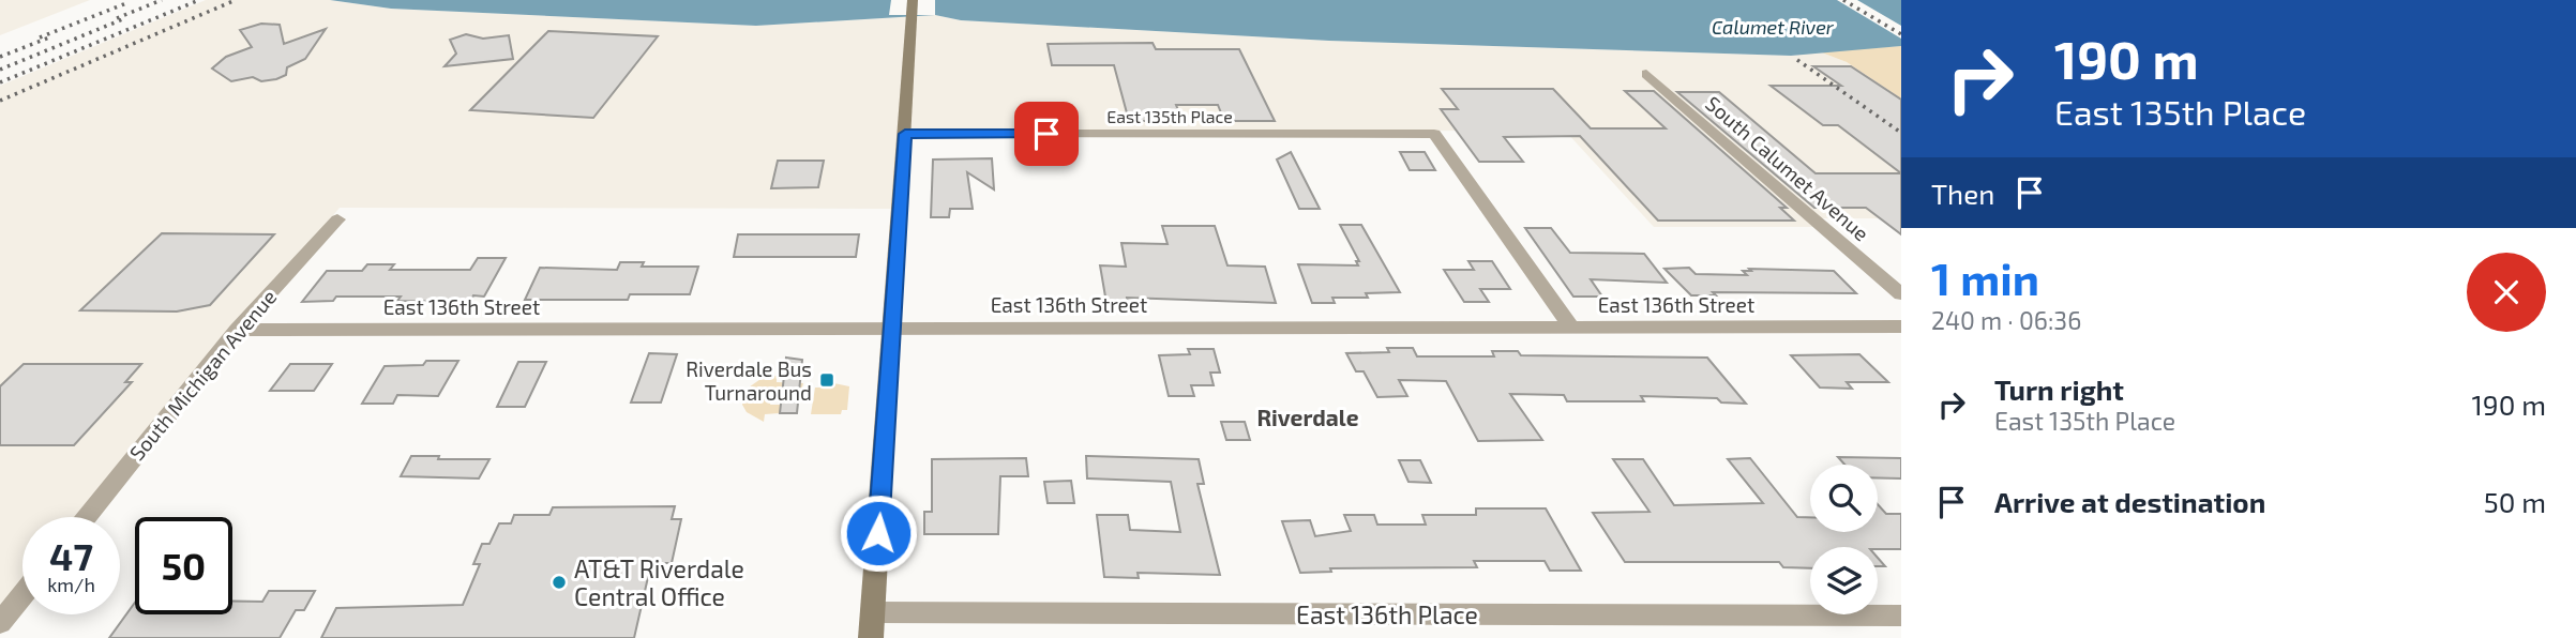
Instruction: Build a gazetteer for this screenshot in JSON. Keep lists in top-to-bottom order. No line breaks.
{"streets":{"street":["East 135th Place","South Calumet Avenue","East 136th Street","South Michigan Avenue","East 136th Place"]},"crossings":[["East 135th Place","East 136th Street"],["East 136th Street","South Michigan Avenue"]],"districts":["Riverdale"],"water":["Calumet River"],"places":{"transit":["Riverdale Bus Turnaround"],"other":["AT&T Riverdale Central Office"]},"page":{"turn":["190 m","East 135th Place"],"then":"Then","heading":["1 min","240 m · 06:36"],"list":[{"name":"Turn right","note":"East 135th Place","value":"190 m"},{"name":"Arrive at destination","value":"50 m"}],"speed":"47 km/h","limit":"50"}}
